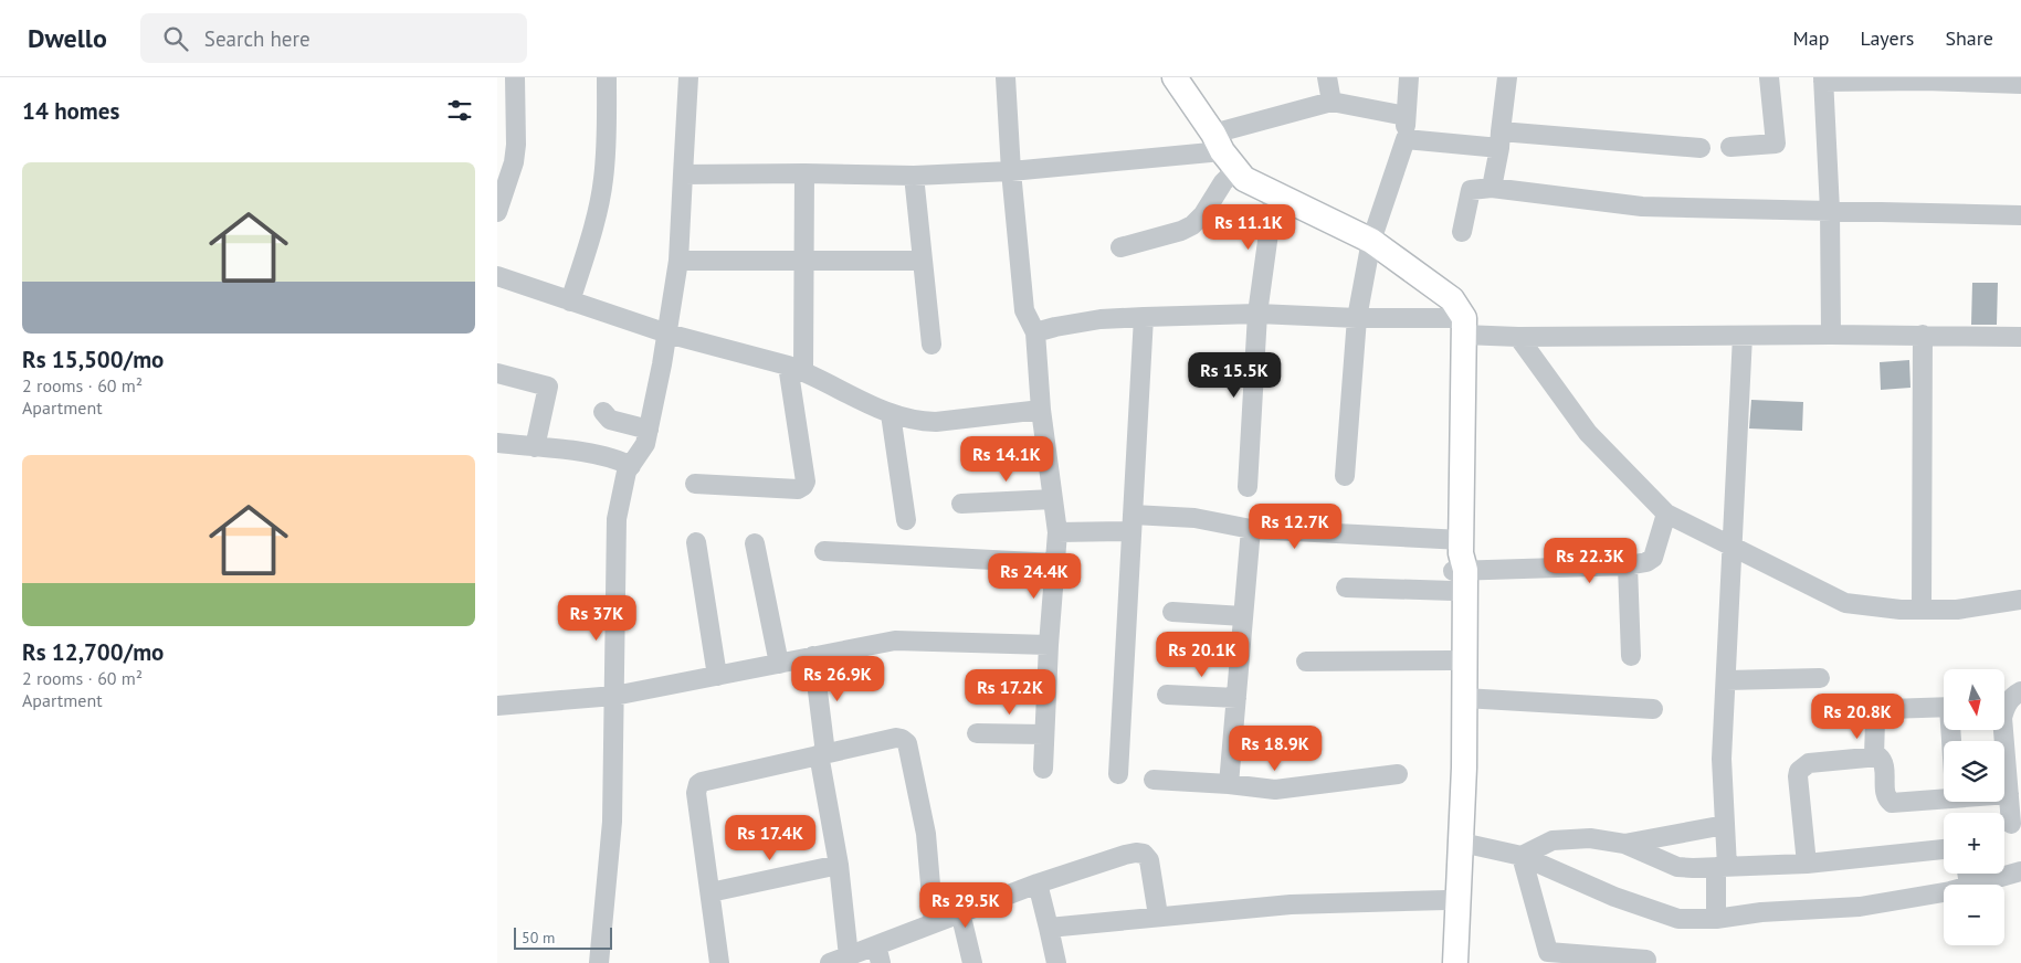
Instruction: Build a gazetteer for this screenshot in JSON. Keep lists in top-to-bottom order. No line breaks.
{"scale_bar":"50 m","north":"bottom","page":{"header":"Dwello","search":"Search here","nav":["Map","Layers","Share"],"heading":"14 homes","list":[{"name":"Rs 15,500/mo","note":"2 rooms · 60 m² · Apartment"},{"name":"Rs 12,700/mo","note":"2 rooms · 60 m² · Apartment"}],"price":["Rs 11.1K","Rs 15.5K","Rs 14.1K","Rs 12.7K","Rs 22.3K","Rs 24.4K","Rs 37K","Rs 20.1K","Rs 26.9K","Rs 17.2K","Rs 20.8K","Rs 18.9K","Rs 17.4K","Rs 29.5K"],"map_buttons":["+","−"],"scale":"50 m"}}
